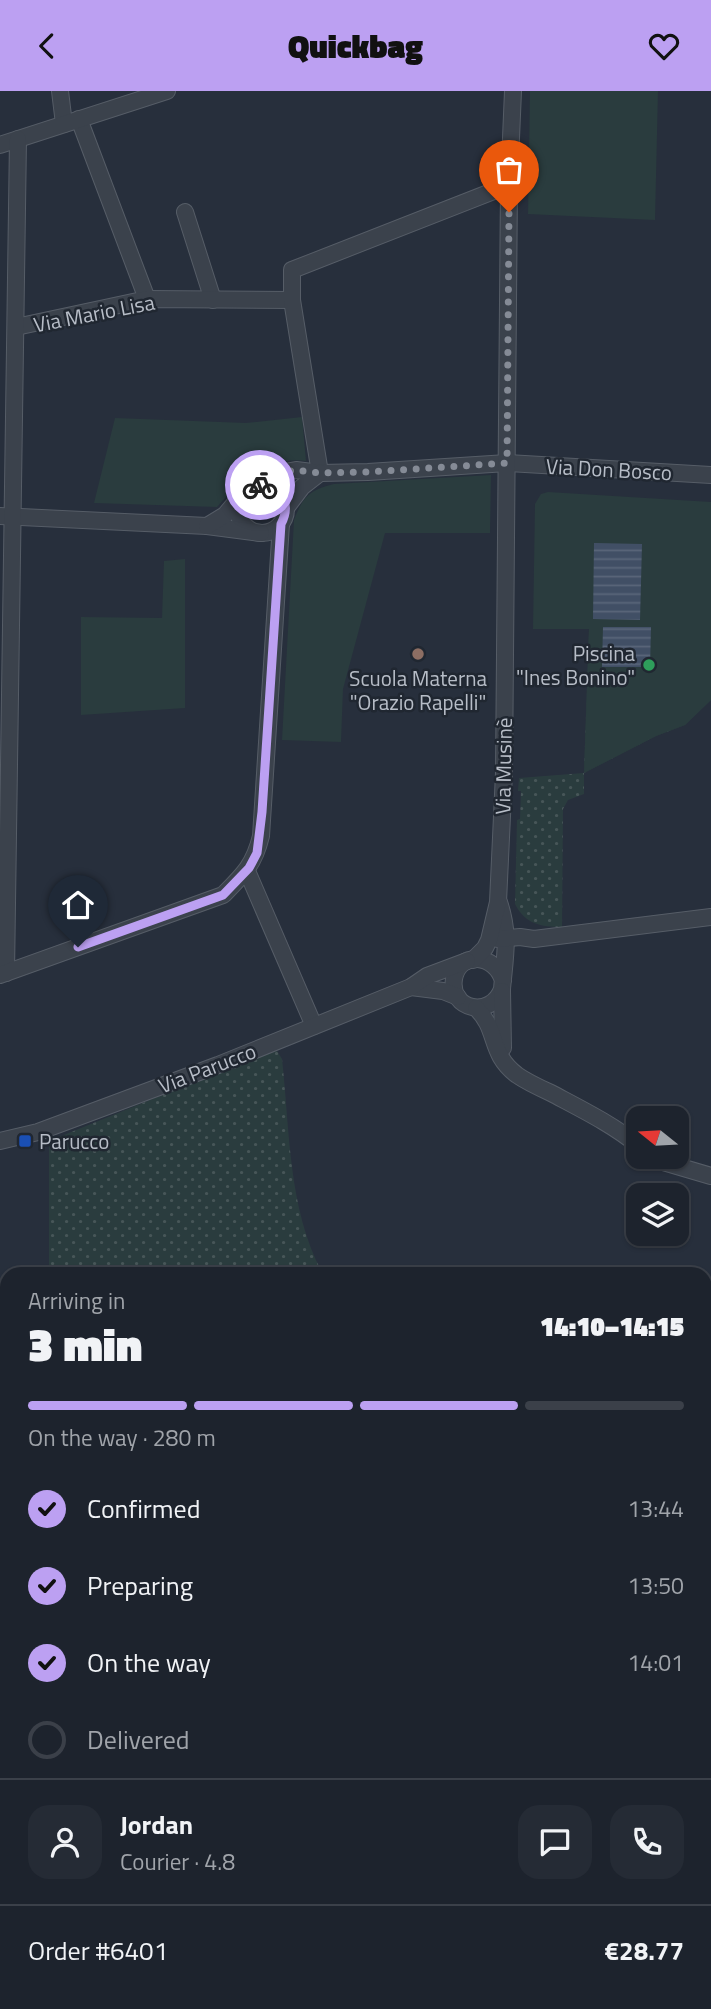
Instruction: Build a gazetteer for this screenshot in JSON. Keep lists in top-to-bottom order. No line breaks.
{"streets":{"street":["Via Mario Lisa","Via Don Bosco","Via Musinè","Via Parucco"]},"crossings":[["Via Don Bosco","Via Musinè"]],"places":{"other":["Scuola Materna \"Orazio Rapelli\"","Piscina \"Ines Bonino\""],"transit":["Parucco"]},"north":"left","page":{"header":"Quickbag","heading":["3 min","Arriving in","14:10–14:15"],"panel":["Jordan","Courier · 4.8","Order #6401","€28.77"],"bar":"On the way · 280 m","list":[["Confirmed","13:44"],["Preparing","13:50"],["On the way","14:01"],"Delivered"]}}
